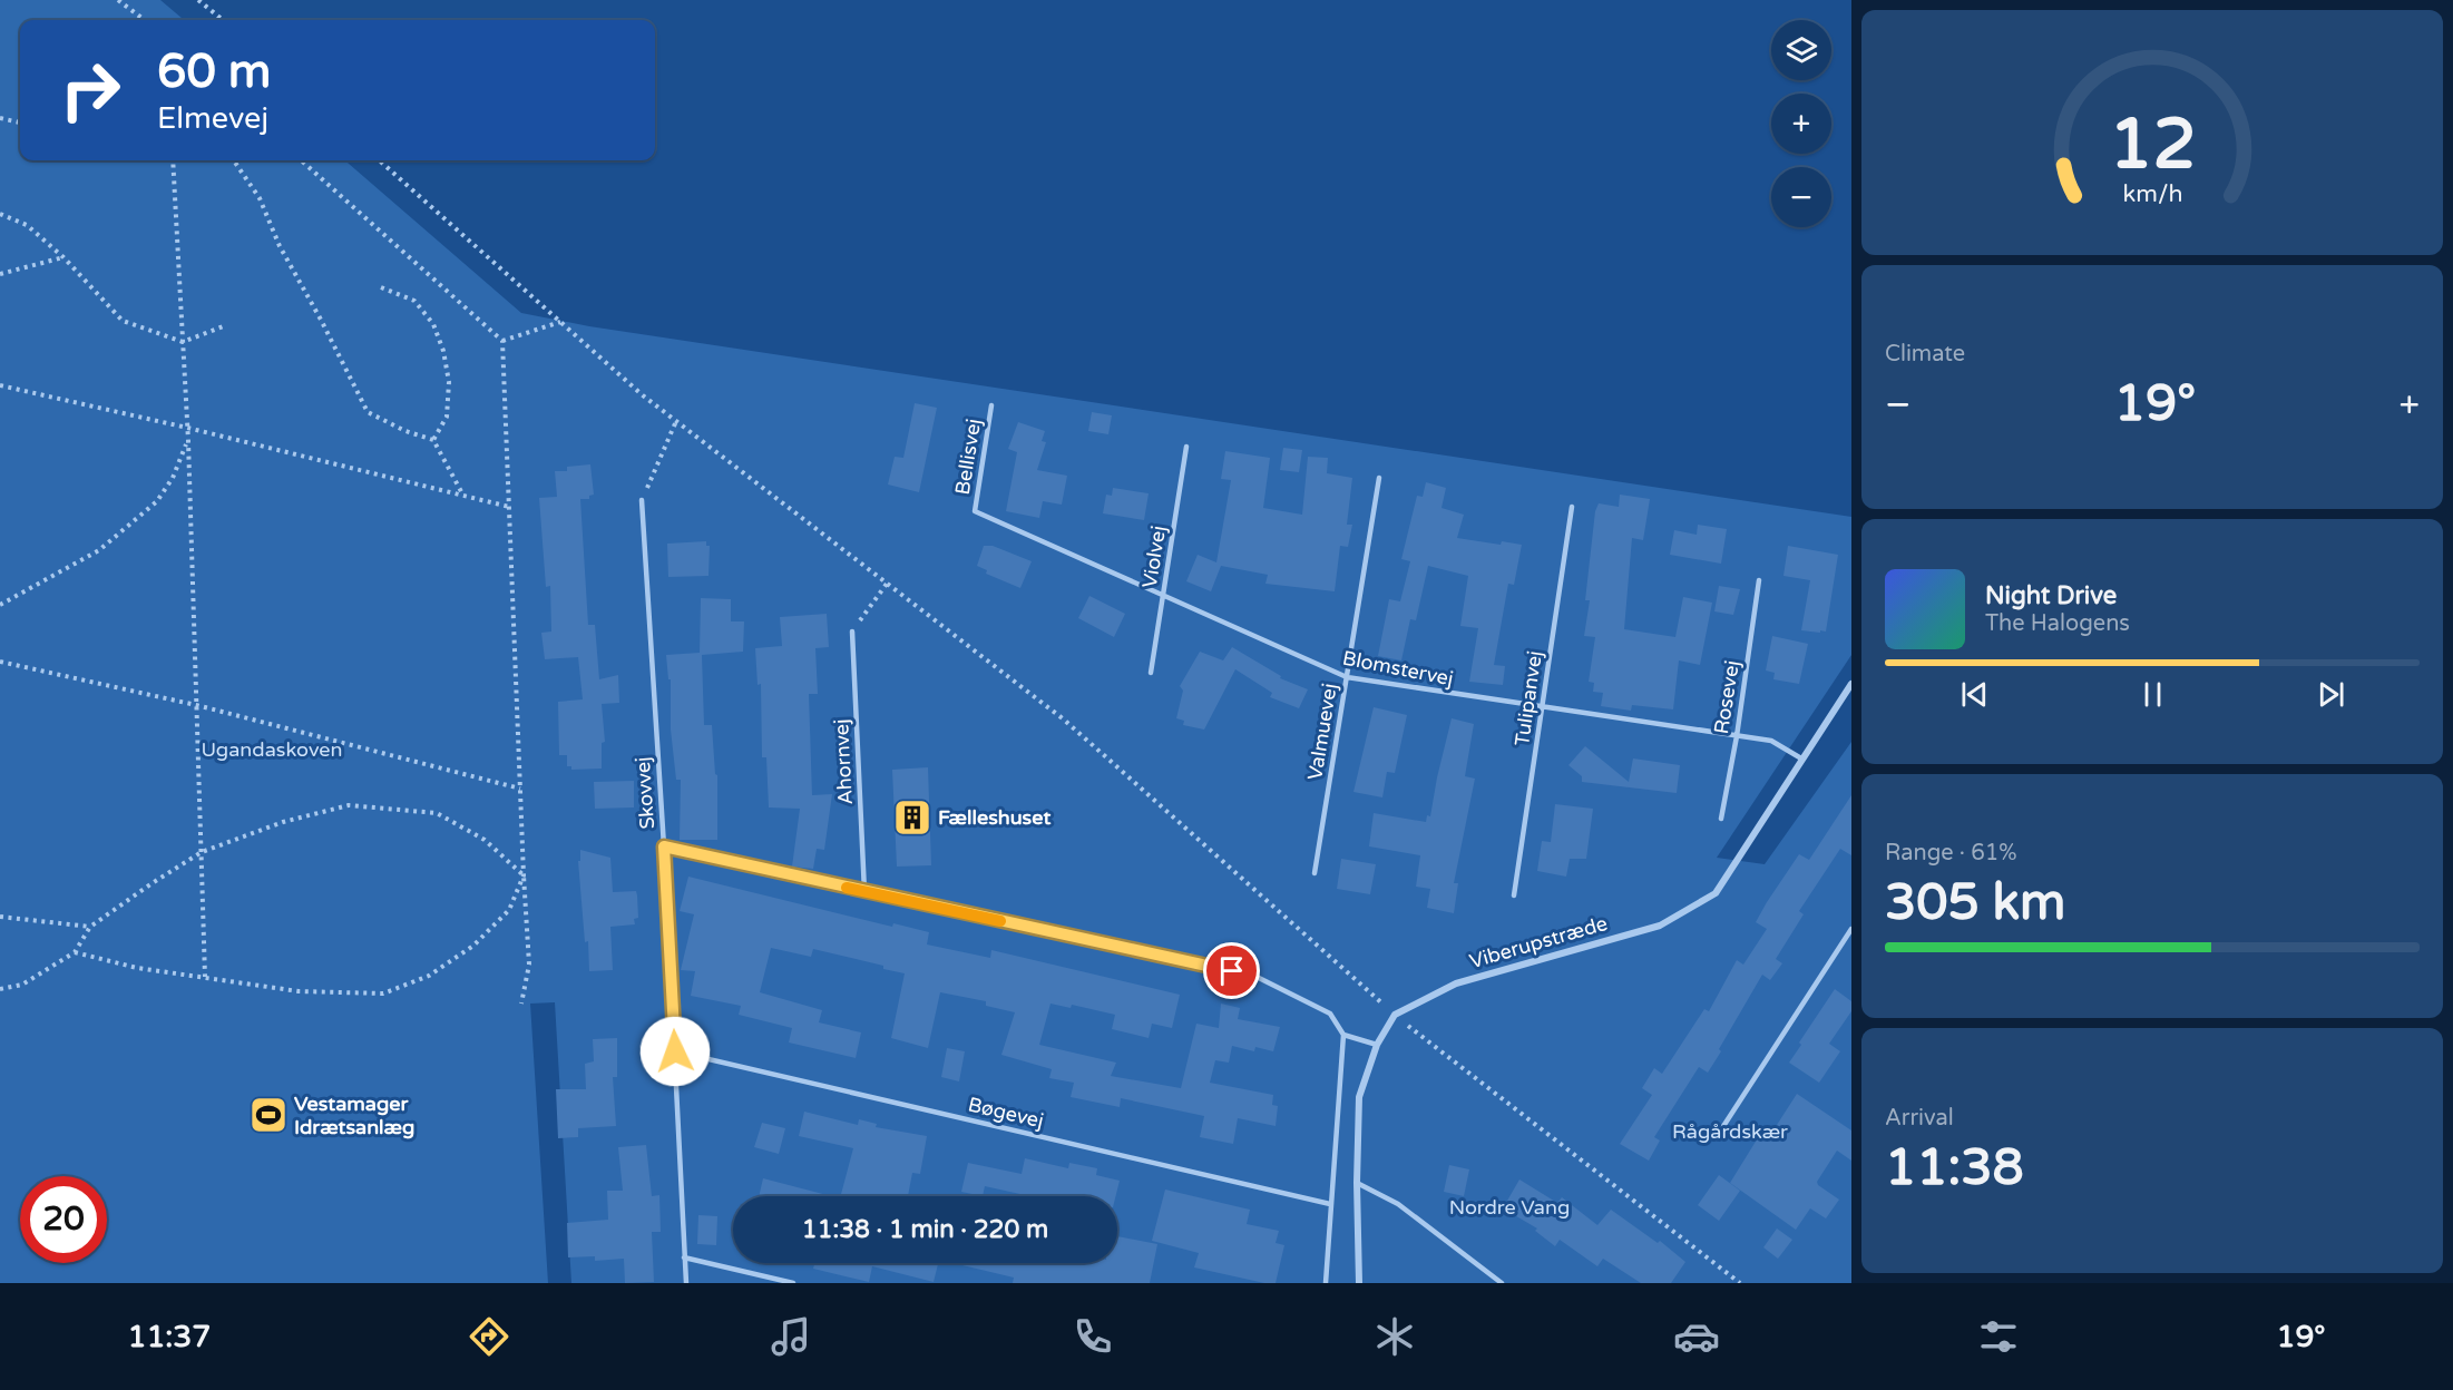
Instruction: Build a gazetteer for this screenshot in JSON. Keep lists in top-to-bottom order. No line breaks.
{"streets":{"street":["Viberupstræde"],"lane":["Bellisvej","Violvej","Blomstervej","Rosevej","Tulipanvej","Valmuevej","Ahornvej","Skovvej","Bøgevej"]},"crossings":[["Bellisvej","Blomstervej"],["Violvej","Blomstervej"],["Blomstervej","Rosevej"],["Blomstervej","Tulipanvej"],["Blomstervej","Valmuevej"],["Blomstervej","Viberupstræde"],["Skovvej","Bøgevej"]],"parks":["Ugandaskoven","Rågårdskær","Nordre Vang"],"places":{"building":["Fælleshuset"],"sports":["Vestamager Idrætsanlæg"]},"page":{"map_buttons":["+","−"],"turn":["60 m","Elmevej"],"tile":["Climate",["Range · 61%","305 km"],["Arrival","11:38"]],"heat":["−","19°","+"],"song":["Night Drive","The Halogens"],"limit":"20","trip":"11:38 · 1 min · 220 m","tabs":["11:37","19°"],"gauge":["12","km/h"]}}
